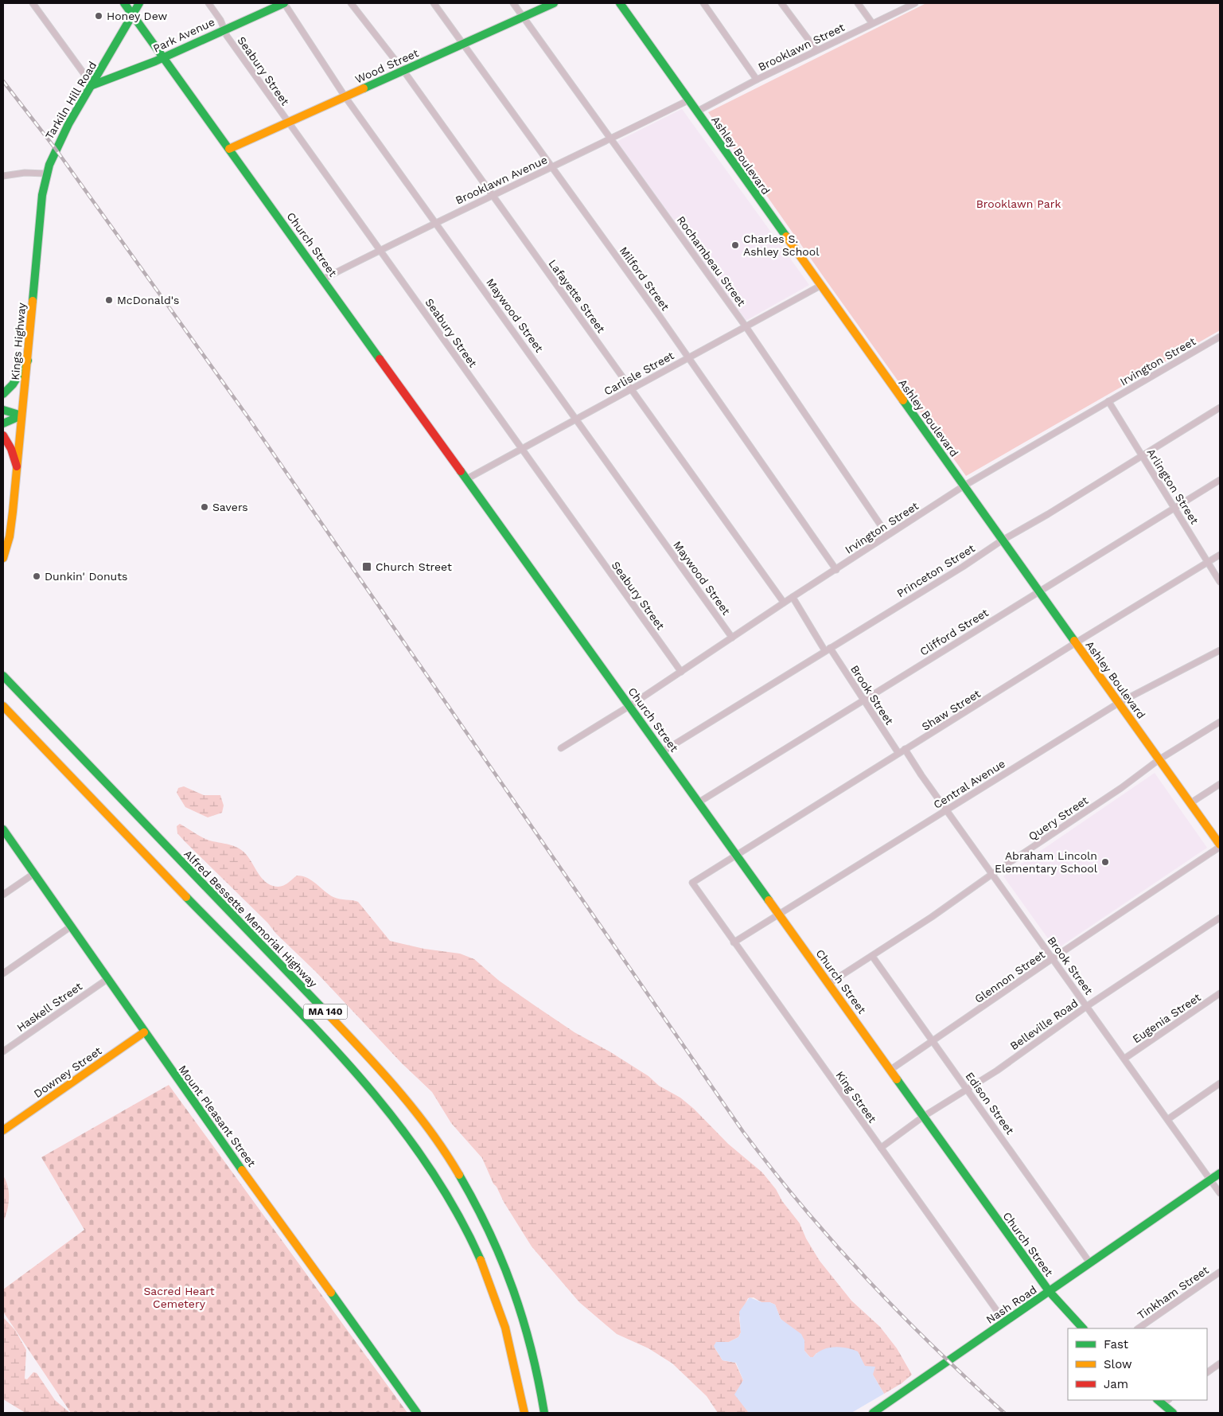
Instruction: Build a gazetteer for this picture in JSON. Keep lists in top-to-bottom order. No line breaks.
{"streets":{"main road":["Park Avenue","Wood Street","Tarkiln Hill Road","Ashley Boulevard","Church Street","Kings Highway","Alfred Bessette Memorial Highway","MA 140","Downey Street","Mount Pleasant Street","Nash Road"],"street":["Brooklawn Street","Seabury Street","Brooklawn Avenue","Rochambeau Street","Milford Street","Lafayette Street","Maywood Street","Irvington Street","Carlisle Street","Arlington Street","Princeton Street","Clifford Street","Brook Street","Shaw Street","Central Avenue","Query Street","Glennon Street","Haskell Street","Eugenia Street","Belleville Road","King Street","Edison Street","Tinkham Street"]},"crossings":[["Park Avenue","Seabury Street"],["Park Avenue","Tarkiln Hill Road"],["Park Avenue","Church Street"],["Park Avenue","Maywood Street"],["Brooklawn Street","Ashley Boulevard"],["Wood Street","Seabury Street"],["Wood Street","Church Street"],["Wood Street","Rochambeau Street"],["Wood Street","Milford Street"],["Wood Street","Lafayette Street"],["Wood Street","Maywood Street"],["Seabury Street","Brooklawn Avenue"],["Seabury Street","Irvington Street"],["Seabury Street","Carlisle Street"],["Tarkiln Hill Road","Church Street"],["Tarkiln Hill Road","Kings Highway"],["Ashley Boulevard","Brooklawn Avenue"],["Ashley Boulevard","Irvington Street"],["Ashley Boulevard","Carlisle Street"],["Ashley Boulevard","Princeton Street"],["Ashley Boulevard","Clifford Street"],["Ashley Boulevard","Shaw Street"],["Ashley Boulevard","Central Avenue"],["Ashley Boulevard","Query Street"],["Ashley Boulevard","Glennon Street"],["Brooklawn Avenue","Church Street"],["Brooklawn Avenue","Rochambeau Street"],["Brooklawn Avenue","Milford Street"],["Brooklawn Avenue","Lafayette Street"],["Brooklawn Avenue","Maywood Street"],["Church Street","Irvington Street"],["Church Street","Carlisle Street"],["Church Street","Princeton Street"],["Church Street","Clifford Street"],["Church Street","Shaw Street"],["Church Street","Central Avenue"],["Church Street","Query Street"],["Church Street","Glennon Street"],["Church Street","Belleville Road"],["Church Street","Nash Road"],["Rochambeau Street","Irvington Street"],["Rochambeau Street","Carlisle Street"],["Milford Street","Irvington Street"],["Milford Street","Carlisle Street"],["Lafayette Street","Irvington Street"],["Lafayette Street","Carlisle Street"],["Maywood Street","Irvington Street"],["Maywood Street","Carlisle Street"],["Irvington Street","Arlington Street"],["Irvington Street","Brook Street"],["Arlington Street","Princeton Street"],["Arlington Street","Clifford Street"],["Arlington Street","Shaw Street"],["Princeton Street","Brook Street"],["Clifford Street","Brook Street"],["Brook Street","Shaw Street"],["Brook Street","Central Avenue"],["Brook Street","Query Street"],["Brook Street","Glennon Street"],["Brook Street","Eugenia Street"],["Brook Street","Belleville Road"],["Brook Street","Nash Road"],["Shaw Street","King Street"],["Central Avenue","King Street"],["Query Street","Edison Street"],["Glennon Street","Edison Street"],["Haskell Street","Mount Pleasant Street"],["Belleville Road","King Street"],["Belleville Road","Edison Street"],["Downey Street","Mount Pleasant Street"],["King Street","Nash Road"],["Edison Street","Nash Road"]],"parks":["Brooklawn Park","Sacred Heart Cemetery"],"places":{"other":["Honey Dew","Charles S. Ashley School","McDonald's","Savers","Dunkin' Donuts","Abraham Lincoln Elementary School"],"transit":["Church Street"]},"legend":["Fast","Slow","Jam"]}
